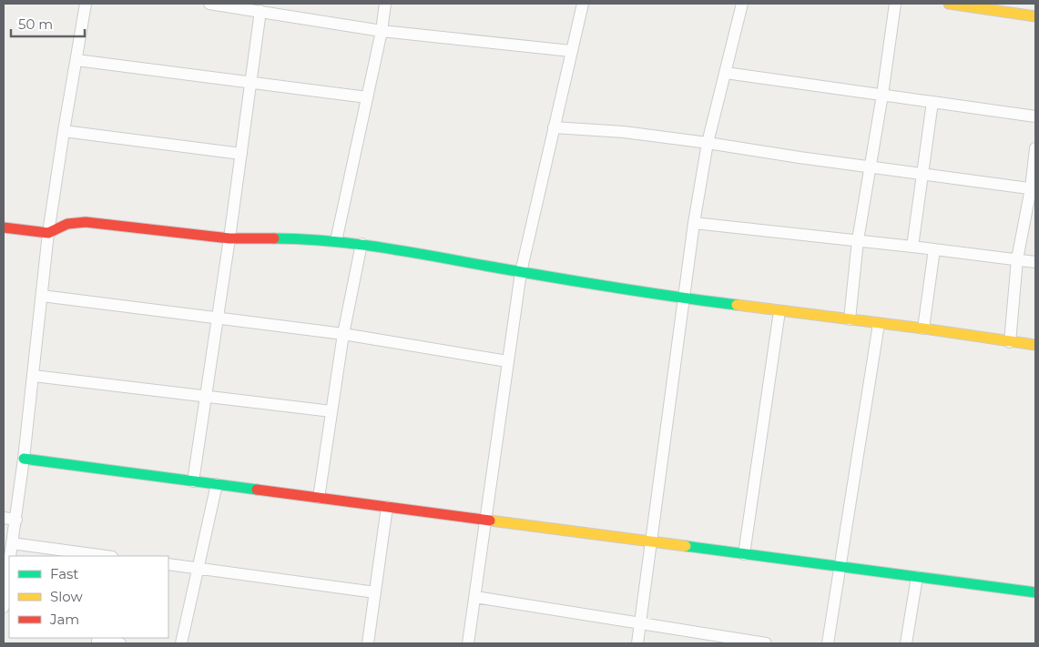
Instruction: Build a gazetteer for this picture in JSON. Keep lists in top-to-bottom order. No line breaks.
{"legend":["Fast","Slow","Jam"],"scale_bar":"50 m"}
